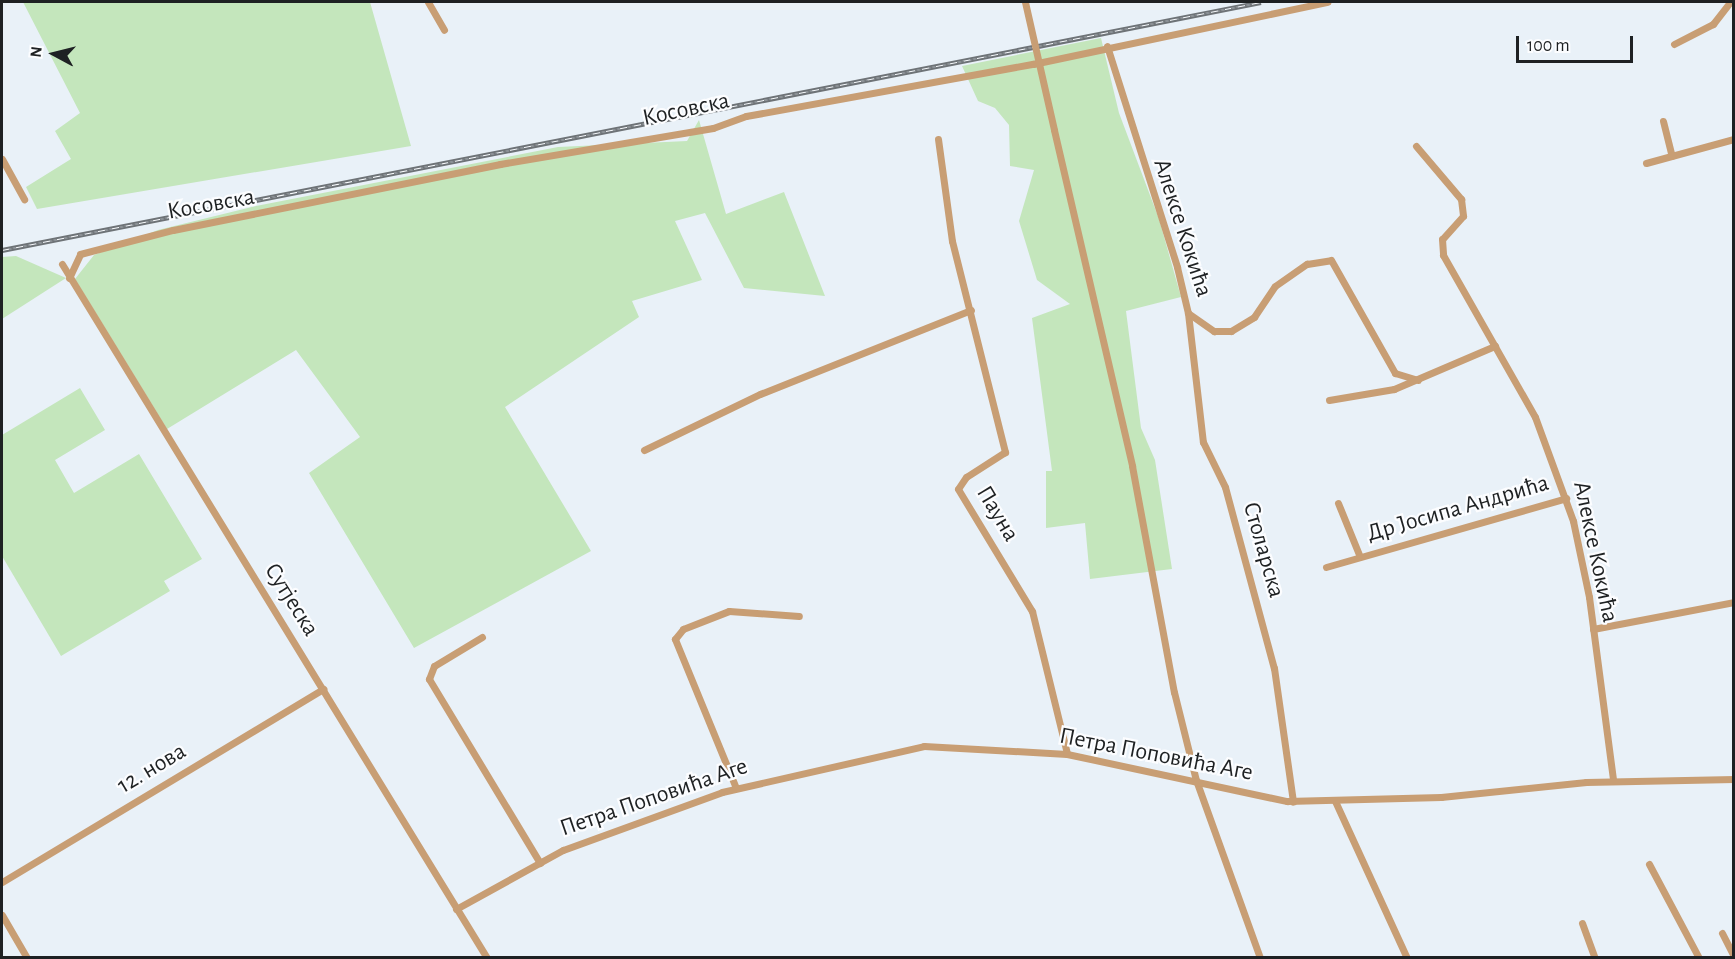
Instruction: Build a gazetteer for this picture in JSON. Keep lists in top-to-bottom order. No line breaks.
{"streets":{"street":["Косовска","Алексе Кокића","Др Јосипа Андрића","Пауна","Столарска","Сутјеска","Петра Поповића Аге","12. нова"]},"crossings":[["Косовска","Алексе Кокића"],["Косовска","Сутјеска"],["Алексе Кокића","Др Јосипа Андрића"],["Алексе Кокића","Столарска"],["Алексе Кокића","Петра Поповића Аге"],["Пауна","Петра Поповића Аге"],["Столарска","Петра Поповића Аге"],["Сутјеска","Петра Поповића Аге"],["Сутјеска","12. нова"]],"scale_bar":"100 m","north":"left"}
